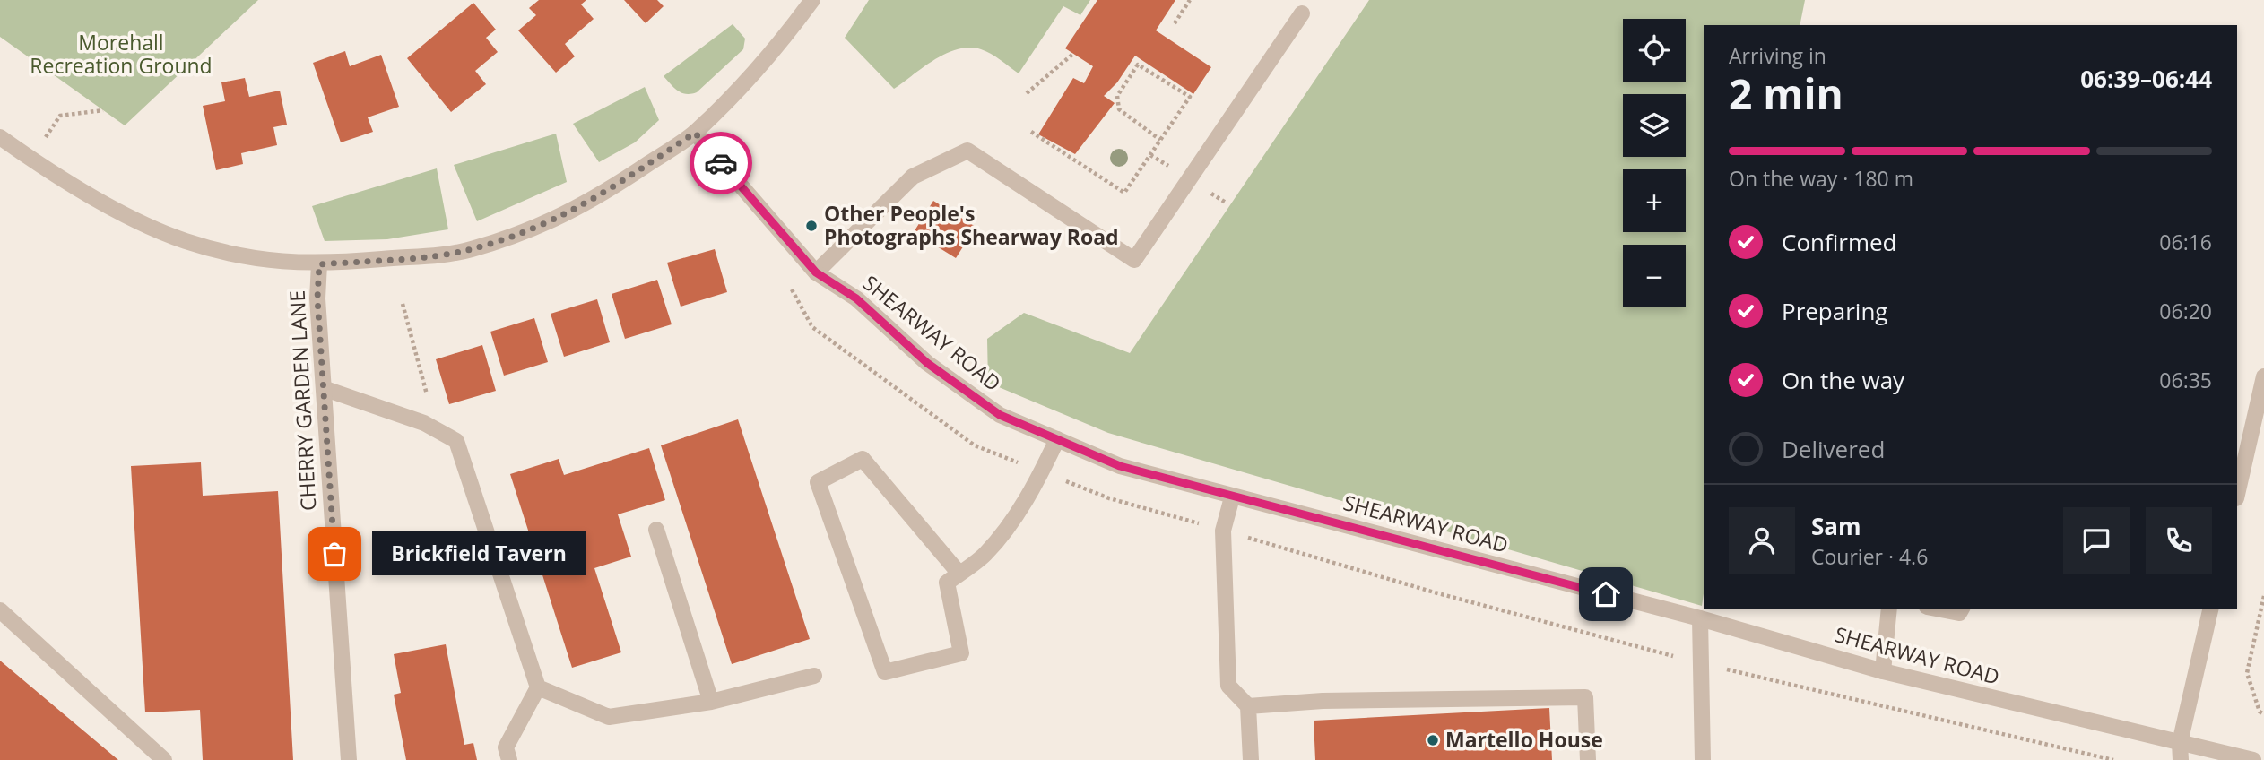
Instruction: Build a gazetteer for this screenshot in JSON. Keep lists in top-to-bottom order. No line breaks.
{"streets":{"street":["SHEARWAY ROAD","CHERRY GARDEN LANE"]},"crossings":[["SHEARWAY ROAD","CHERRY GARDEN LANE"]],"parks":["Morehall Recreation Ground"],"places":["Other People's Photographs Shearway Road","Brickfield Tavern","Martello House"],"page":{"map_buttons":["+","−"],"heading":["2 min","Arriving in","06:39–06:44"],"panel":["Sam","Courier · 4.6"],"bar":"On the way · 180 m","list":[["Confirmed","06:16"],["Preparing","06:20"],["On the way","06:35"],"Delivered"],"bubble":"Brickfield Tavern"}}
